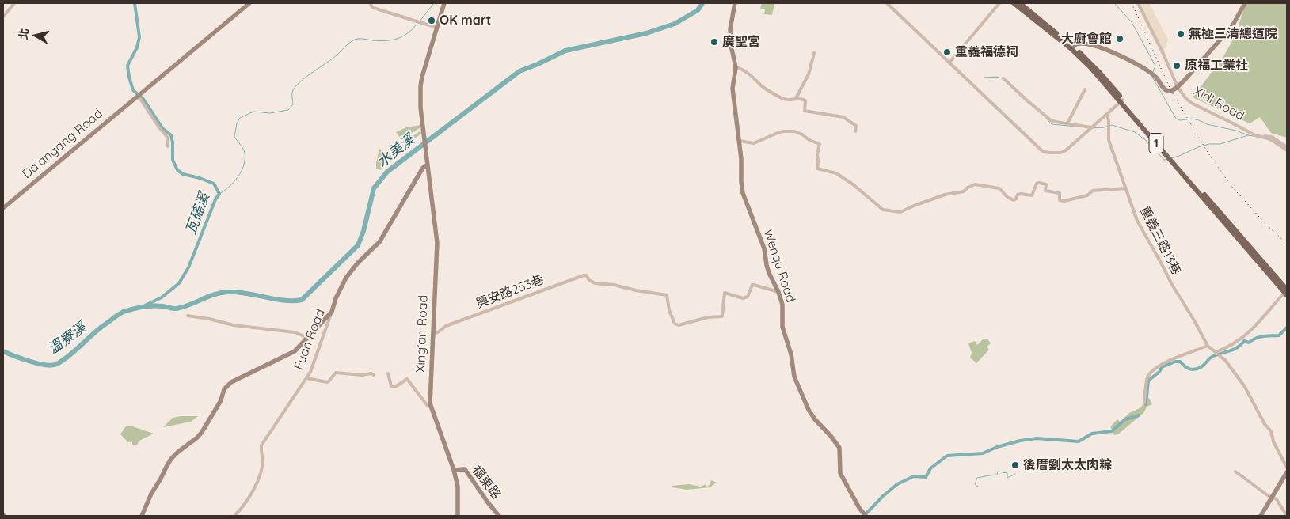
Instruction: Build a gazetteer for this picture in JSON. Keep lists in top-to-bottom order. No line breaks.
{"streets":{"main road":["1"],"street":["Xidi Road","Da’angang Road","重義三路13巷","Wenqu Road","興安路253巷","Xing’an Road","Fuan Road","福東路"]},"crossings":[["Wenqu Road","興安路253巷"],["興安路253巷","Xing’an Road"],["Xing’an Road","Fuan Road"],["Xing’an Road","福東路"]],"water":["水美溪","瓦磘溪","溫寮溪"],"places":["OK mart","無極三清總道院","大廚會館","廣聖宮","重義福德祠","原福工業社","後厝劉太太肉粽"],"north":"left"}
